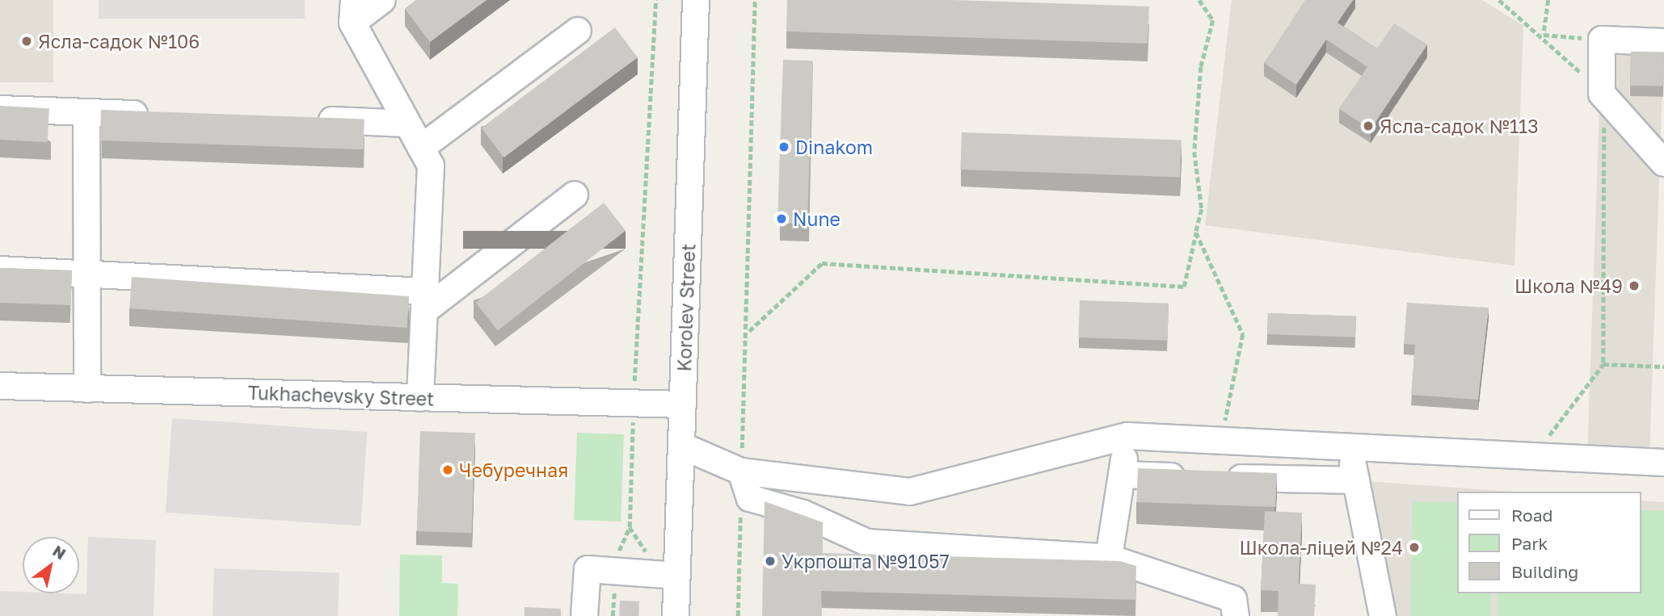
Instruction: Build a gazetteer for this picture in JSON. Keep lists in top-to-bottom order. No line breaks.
{"streets":{"street":["Korolev Street","Tukhachevsky Street"]},"crossings":[["Korolev Street","Tukhachevsky Street"]],"places":["Ясла-садок №106","Ясла-садок №113","Dinakom","Nune","Школа №49","Чебуречная","Школа-ліцей №24","Укрпошта №91057"],"legend":["Road","Park","Building"],"north":"top right"}
